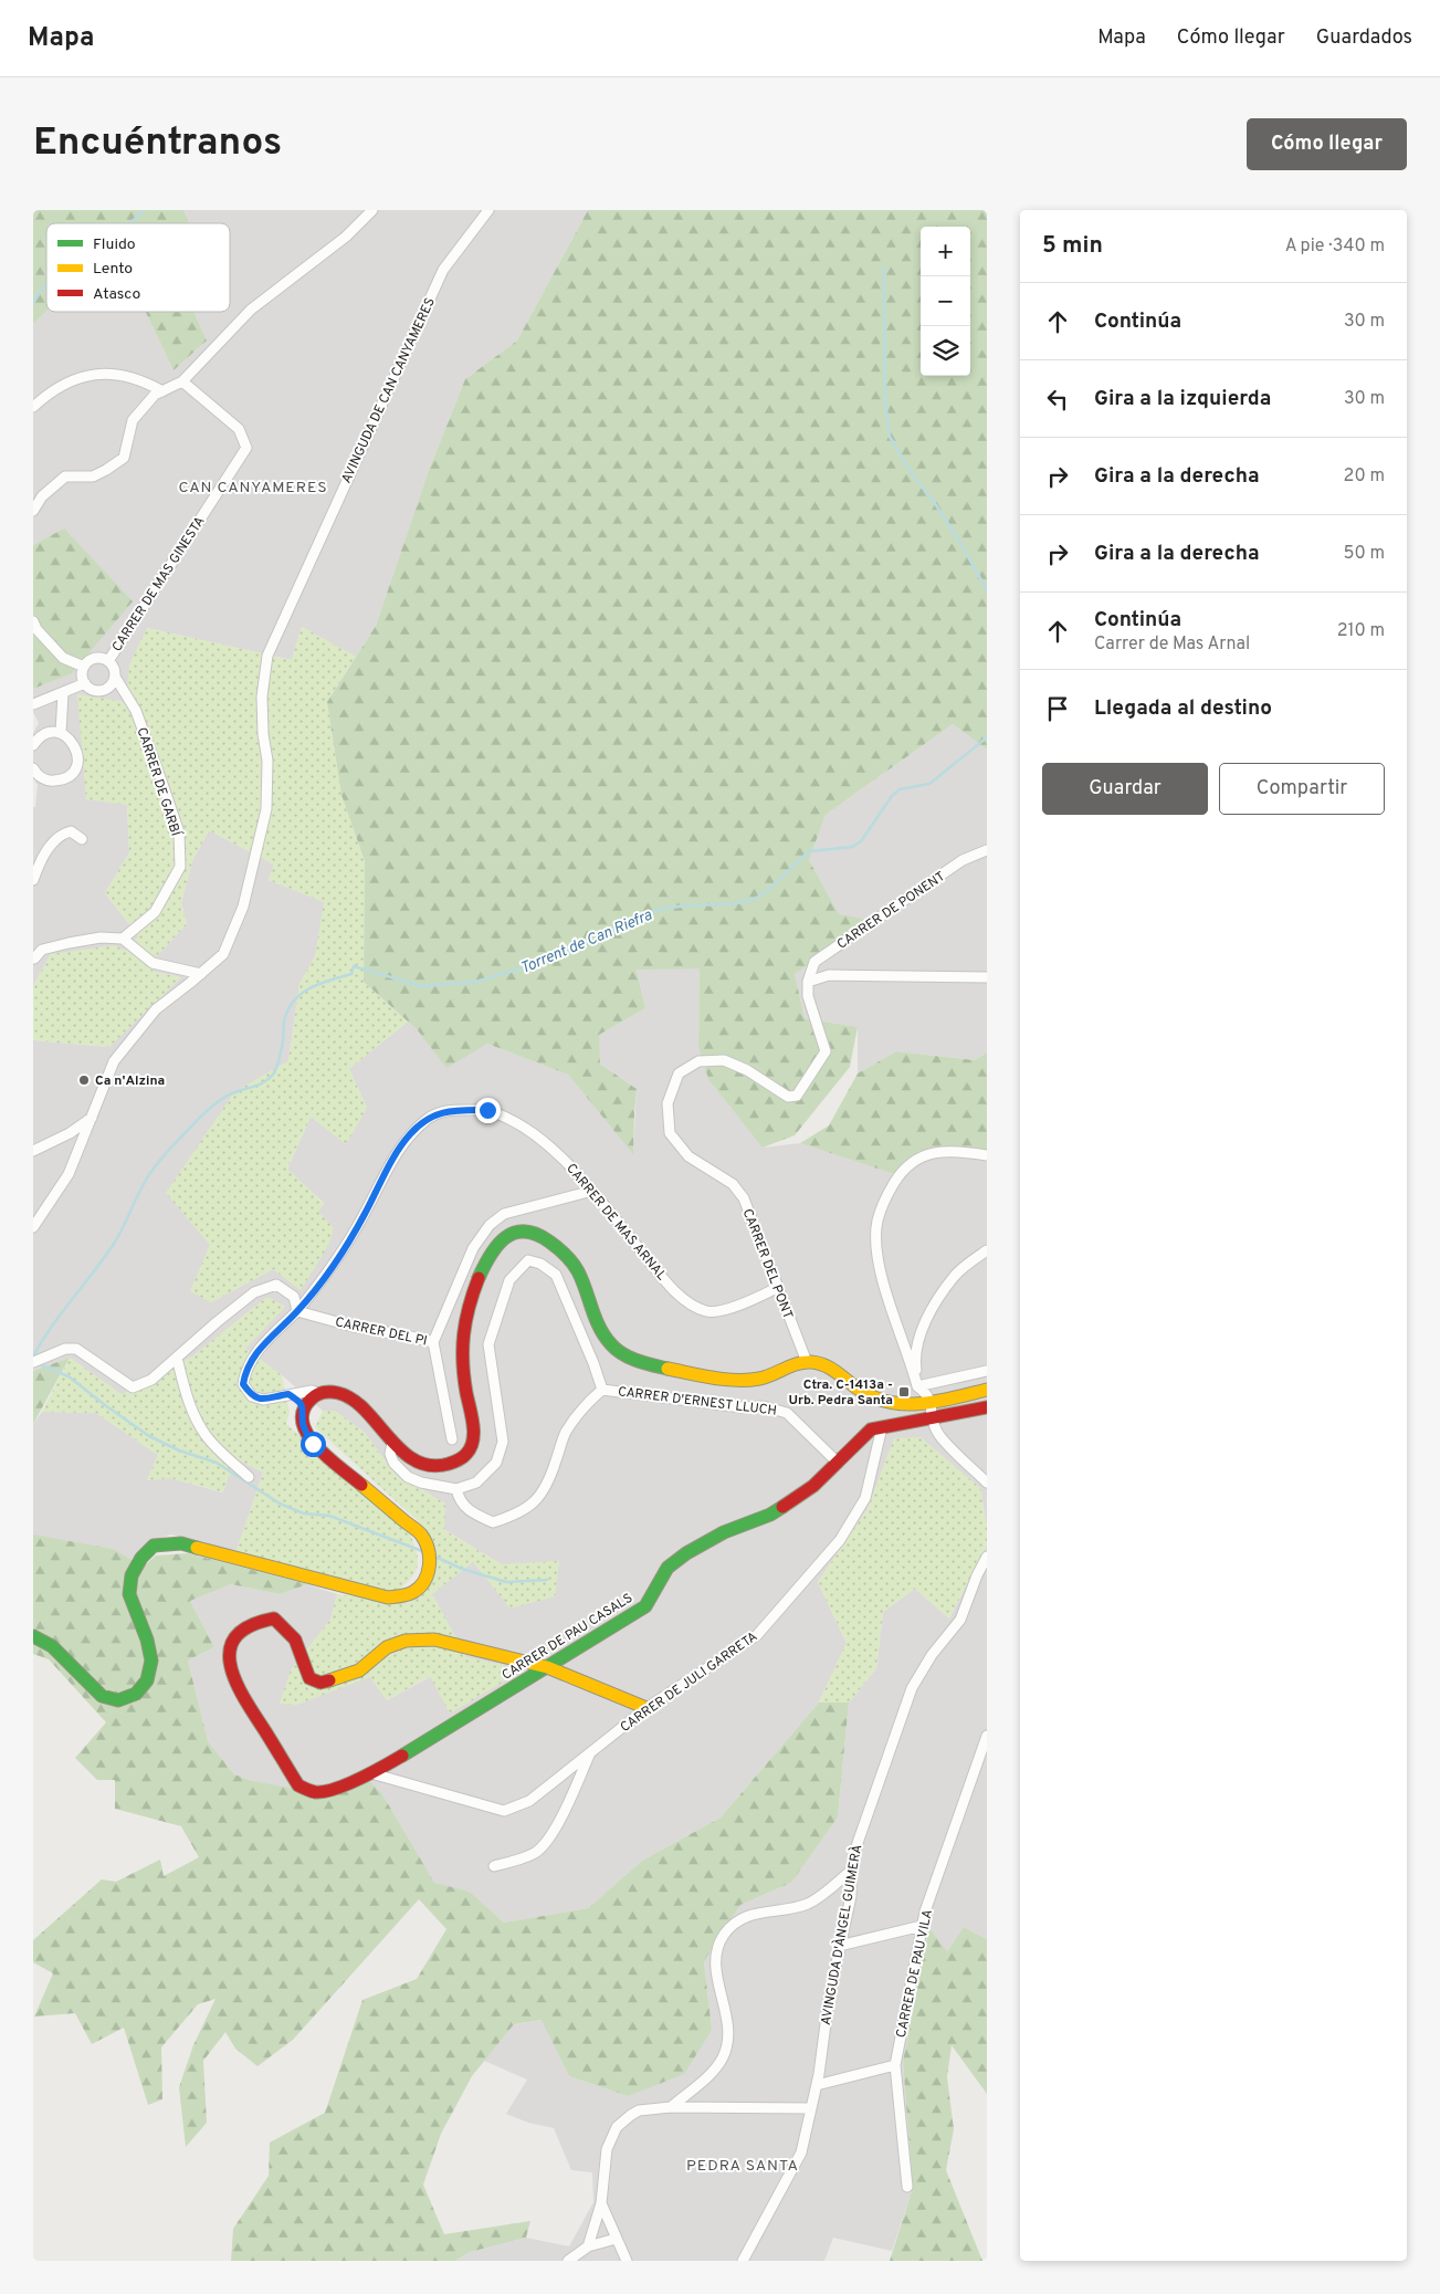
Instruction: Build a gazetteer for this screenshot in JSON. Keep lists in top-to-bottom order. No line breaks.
{"streets":{"main road":["CARRER DE PAU CASALS"],"street":["AVINGUDA DE CAN CANYAMERES","CARRER DE MAS GINESTA","CARRER DE GARBÍ","CARRER DE PONENT","CARRER DE MAS ARNAL","CARRER DEL PONT","CARRER DEL PI","CARRER D'ERNEST LLUCH","CARRER DE JULI GARRETA","AVINGUDA D'ÀNGEL GUIMERÀ","CARRER DE PAU VILA"]},"crossings":[["CARRER DE MAS GINESTA","CARRER DE GARBÍ"],["CARRER DE PONENT","CARRER DEL PONT"],["CARRER DE MAS ARNAL","CARRER DEL PONT"],["CARRER DE MAS ARNAL","CARRER DEL PI"],["CARRER D'ERNEST LLUCH","CARRER DE PAU CASALS"],["CARRER DE PAU CASALS","CARRER DE JULI GARRETA"]],"districts":["CAN CANYAMERES","PEDRA SANTA"],"water":["Torrent de Can Riefra"],"places":{"other":["Ca n'Alzina"],"transit":["Ctra. C-1413a - Urb. Pedra Santa"]},"legend":["Fluido","Lento","Atasco"],"page":{"header":"Mapa","nav":["Mapa","Cómo llegar","Guardados"],"buttons":["Cómo llegar",["Guardar","Compartir"]],"title":"Encuéntranos","heading":["5 min","A pie · 340 m"],"map_buttons":["+","−"],"list":[["Continúa","30 m"],["Gira a la izquierda","30 m"],["Gira a la derecha","20 m"],["Gira a la derecha","50 m"],["Continúa","Carrer de Mas Arnal","210 m"],"Llegada al destino"]}}
